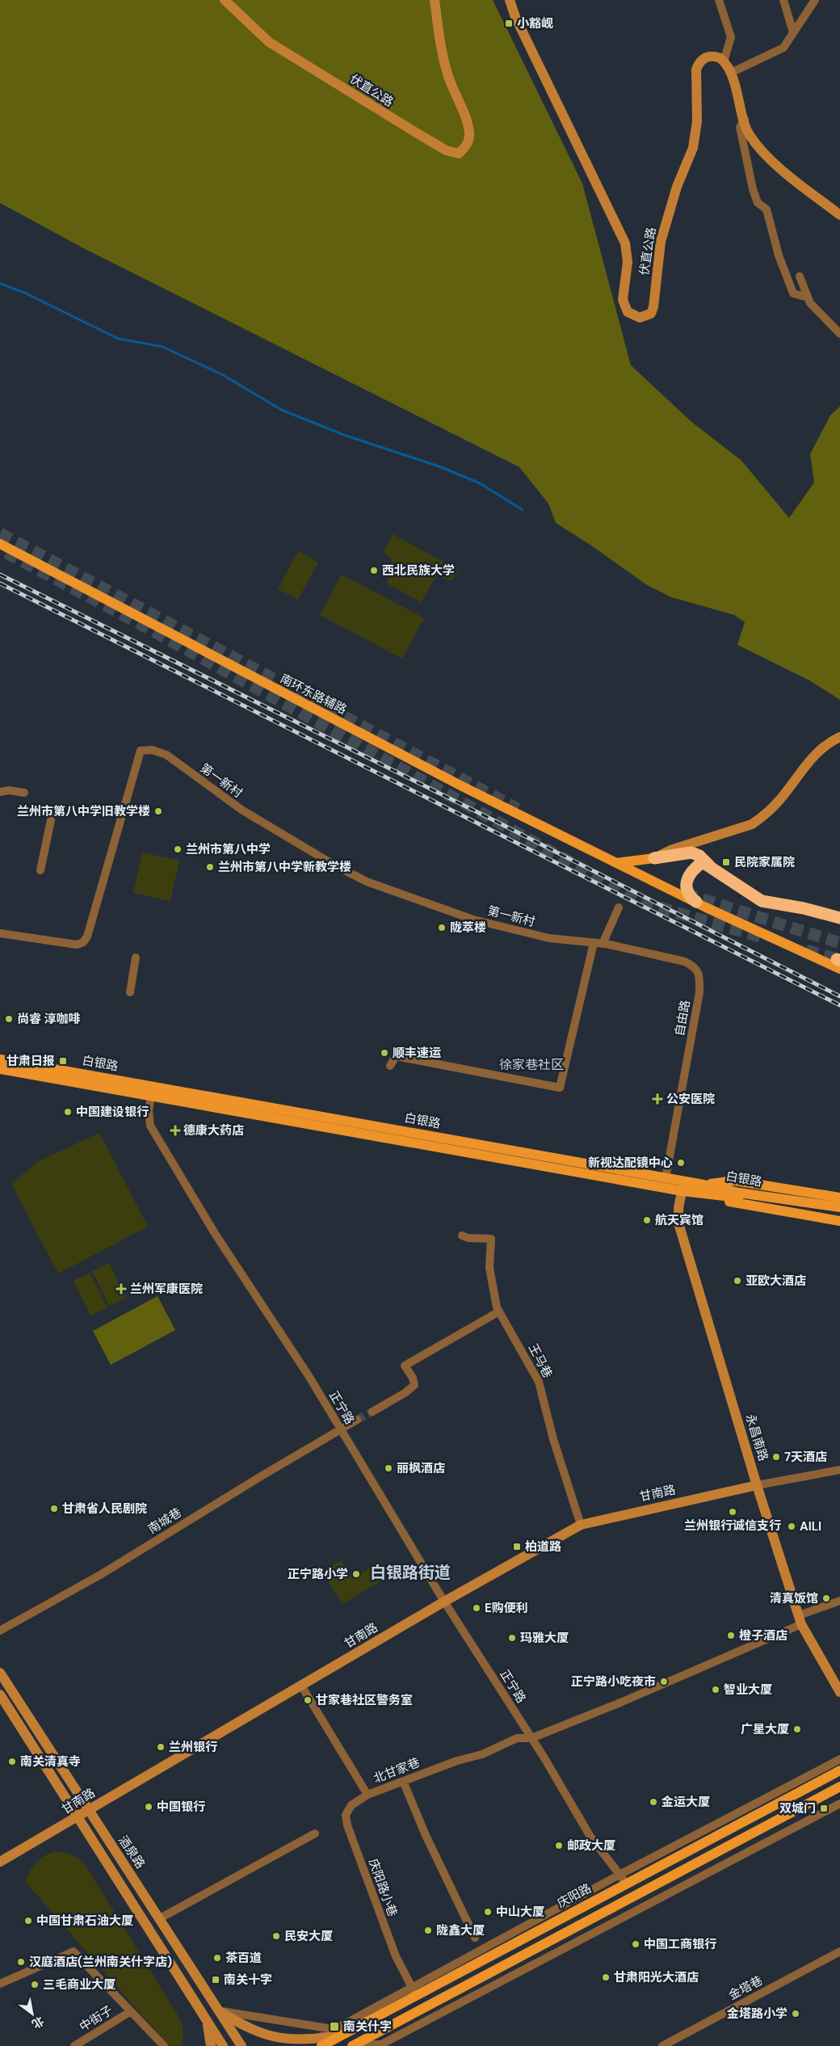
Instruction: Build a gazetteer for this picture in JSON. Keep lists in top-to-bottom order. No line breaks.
{"streets":{"main road":["伏直公路","南环东路辅路","白银路","永昌南路","甘南路","酒泉路","庆阳路"],"street":["第一新村","自由路","王马巷","正宁路","南城巷","北甘家巷","庆阳路小巷","金塔巷","中街子"]},"crossings":[["第一新村","自由路"],["自由路","白银路"],["白银路","正宁路"],["白银路","永昌南路"],["王马巷","甘南路"],["正宁路","甘南路"],["正宁路","南城巷"],["正宁路","北甘家巷"],["正宁路","庆阳路"],["永昌南路","甘南路"],["甘南路","北甘家巷"],["甘南路","酒泉路"],["北甘家巷","庆阳路小巷"],["庆阳路小巷","庆阳路"]],"districts":["徐家巷社区","白银路街道"],"places":{"transit":["小豁岘","民院家属院","甘肃日报","柏道路","双城门","南关十字","南关什字"],"other":["西北民族大学","兰州市第八中学旧教学楼","兰州市第八中学","兰州市第八中学新教学楼","陇萃楼","尚睿 淳咖啡","顺丰速运","中国建设银行","新视达配镜中心","航天宾馆","亚欧大酒店","7天酒店","丽枫酒店","甘肃省人民剧院","兰州银行诚信支行","AILI","正宁路小学","清真饭馆","E购便利","橙子酒店","玛雅大厦","正宁路小吃夜市","智业大厦","甘家巷社区警务室","广星大厦","兰州银行","南关清真寺","金运大厦","中国银行","邮政大厦","中山大厦","中国甘肃石油大厦","陇鑫大厦","民安大厦","中国工商银行","茶百道","汉庭酒店(兰州南关什字店)","甘肃阳光大酒店","三毛商业大厦","金塔路小学"],"health":["公安医院","德康大药店","兰州军康医院"]},"north":"bottom right"}
